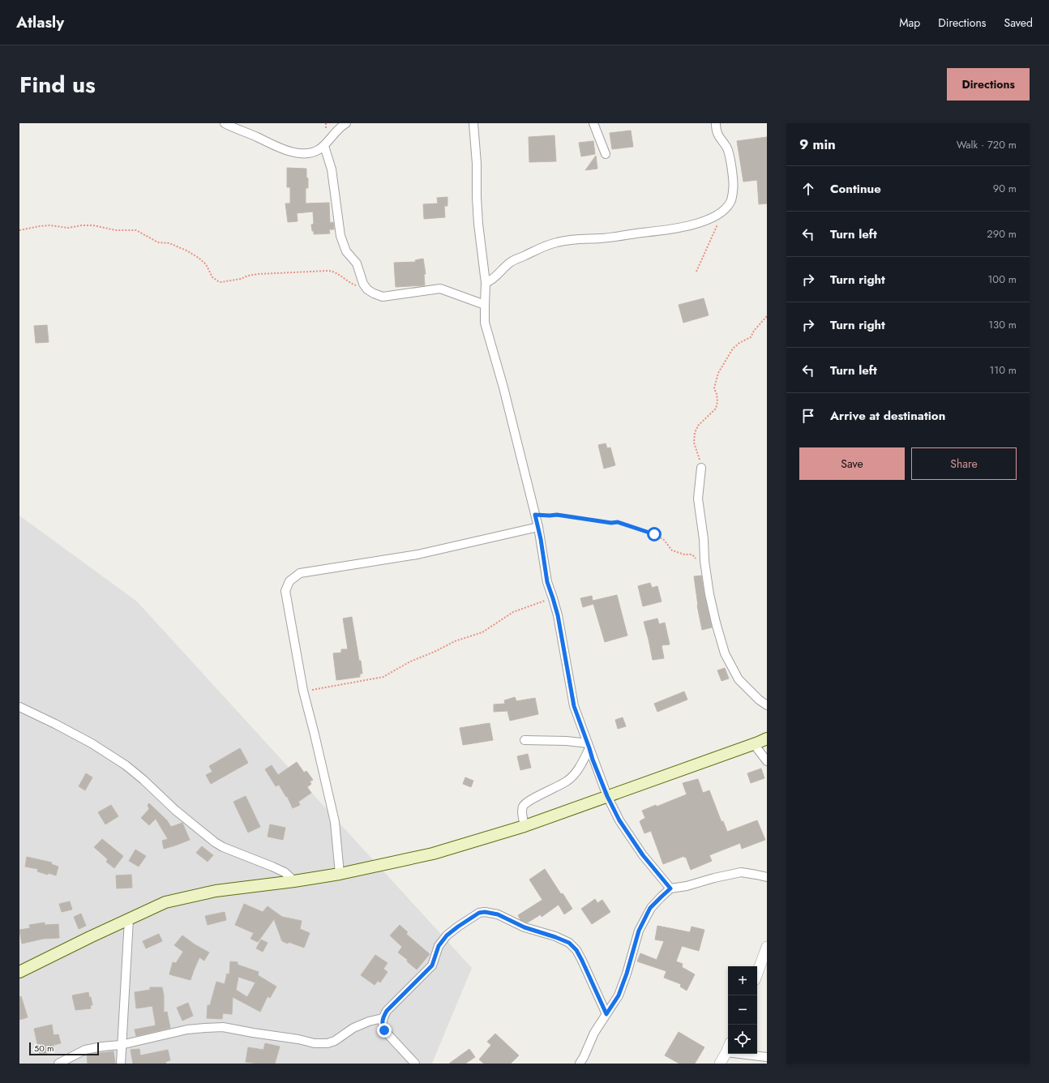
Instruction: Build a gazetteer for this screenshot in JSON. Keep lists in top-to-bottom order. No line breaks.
{"scale_bar":"50 m","page":{"header":"Atlasly","nav":["Map","Directions","Saved"],"title":"Find us","buttons":["Directions",["Save","Share"]],"heading":["9 min","Walk · 720 m"],"list":[["Continue","90 m"],["Turn left","290 m"],["Turn right","100 m"],["Turn right","130 m"],["Turn left","110 m"],"Arrive at destination"],"map_buttons":["+","−"],"scale":"50 m"}}
